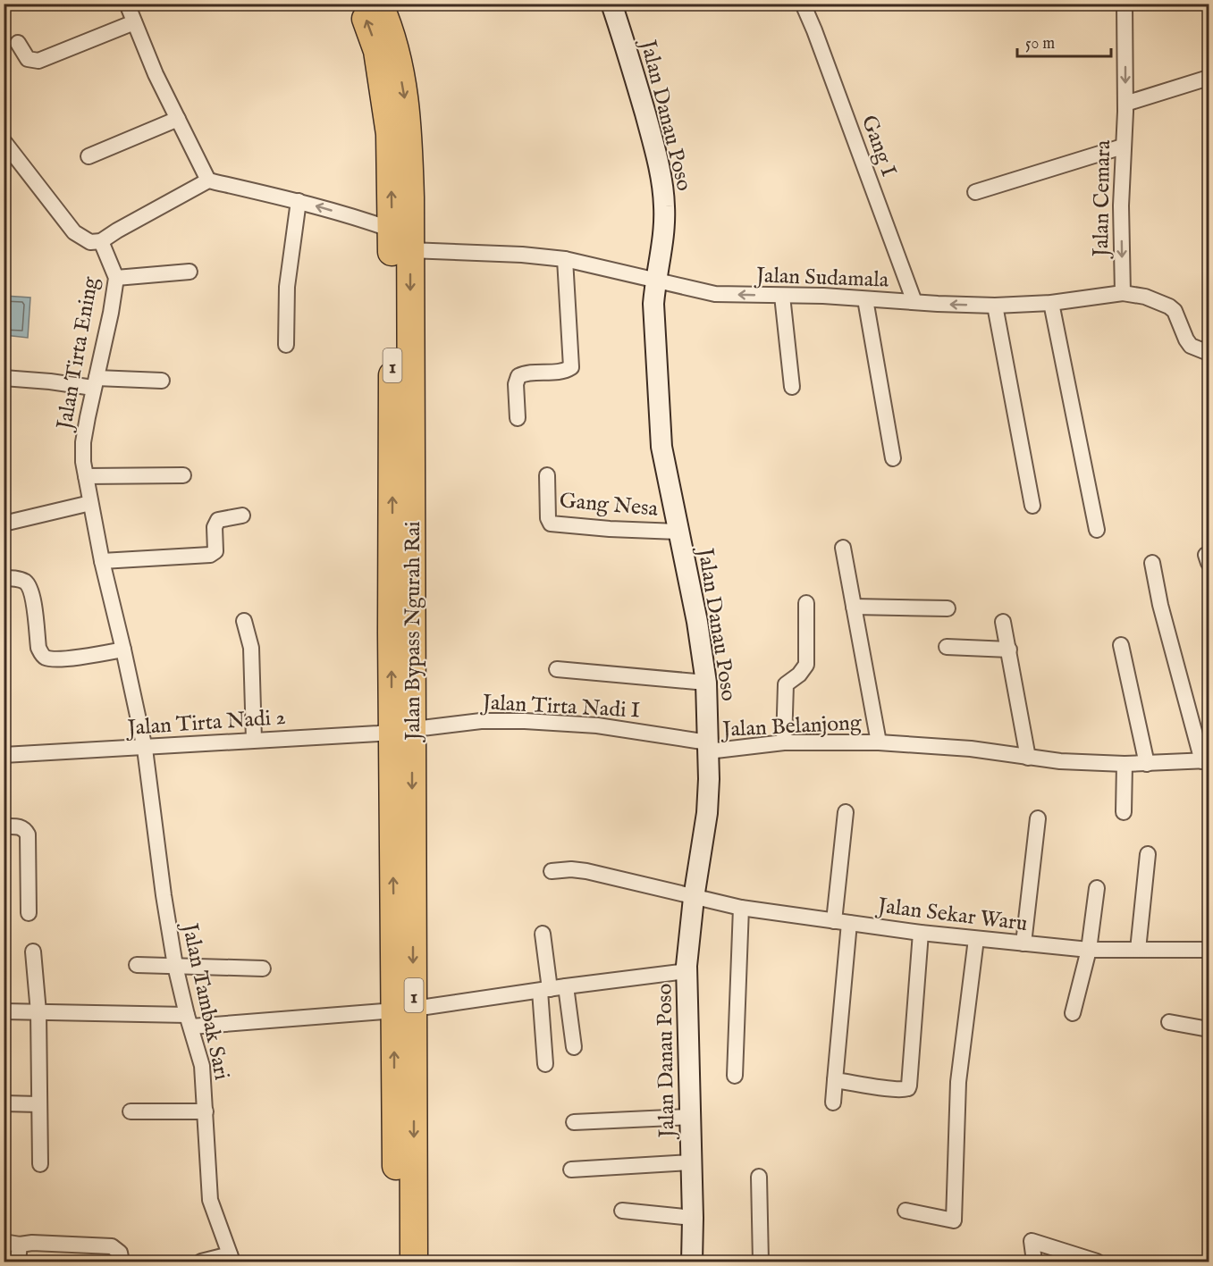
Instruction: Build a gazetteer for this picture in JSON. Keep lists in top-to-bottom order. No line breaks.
{"streets":{"highway":["1","Jalan Bypass Ngurah Rai"],"street":["Jalan Danau Poso","Gang I","Jalan Cemara","Jalan Sudamala","Jalan Tirta Ening","Gang Nesa","Jalan Tirta Nadi I","Jalan Tirta Nadi 2","Jalan Belanjong","Jalan Sekar Waru","Jalan Tambak Sari"]},"crossings":[["Jalan Danau Poso","Jalan Sudamala"],["Jalan Danau Poso","Gang Nesa"],["Jalan Danau Poso","Jalan Tirta Nadi I"],["Jalan Danau Poso","Jalan Belanjong"],["Jalan Danau Poso","Jalan Sekar Waru"],["Gang I","Jalan Sudamala"],["Jalan Cemara","Jalan Sudamala"],["Jalan Sudamala","Jalan Bypass Ngurah Rai"],["Jalan Tirta Ening","Jalan Tirta Nadi 2"],["Jalan Tirta Ening","Jalan Tambak Sari"],["Jalan Bypass Ngurah Rai","Jalan Tirta Nadi I"],["Jalan Bypass Ngurah Rai","Jalan Tirta Nadi 2"],["Jalan Tirta Nadi I","Jalan Tirta Nadi 2"],["Jalan Tirta Nadi I","Jalan Belanjong"],["Jalan Tirta Nadi 2","Jalan Tambak Sari"]],"one_way":["Jalan Cemara"],"scale_bar":"50 m"}
